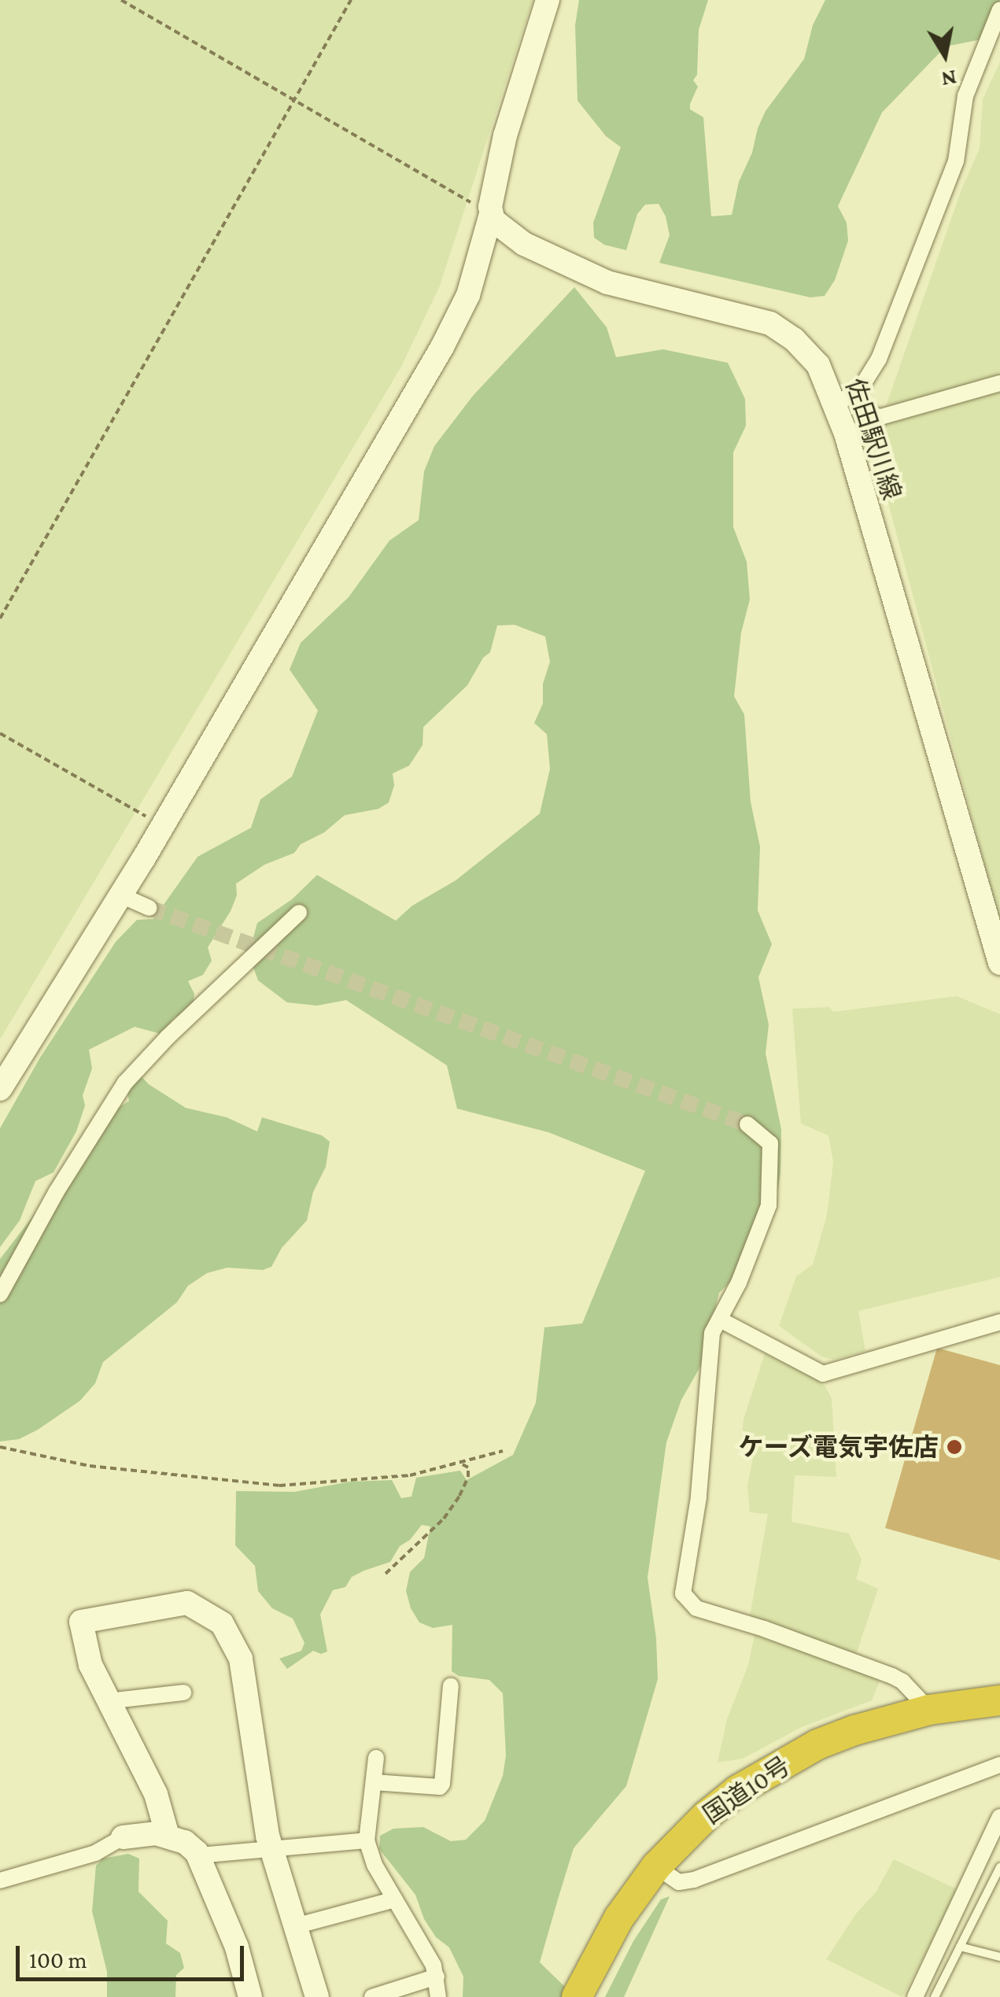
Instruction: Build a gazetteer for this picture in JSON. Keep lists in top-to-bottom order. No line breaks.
{"streets":{"highway":["国道10号"],"street":["佐田駅川線"]},"places":["ケーズ電気宇佐店"],"scale_bar":"100 m","north":"bottom"}
